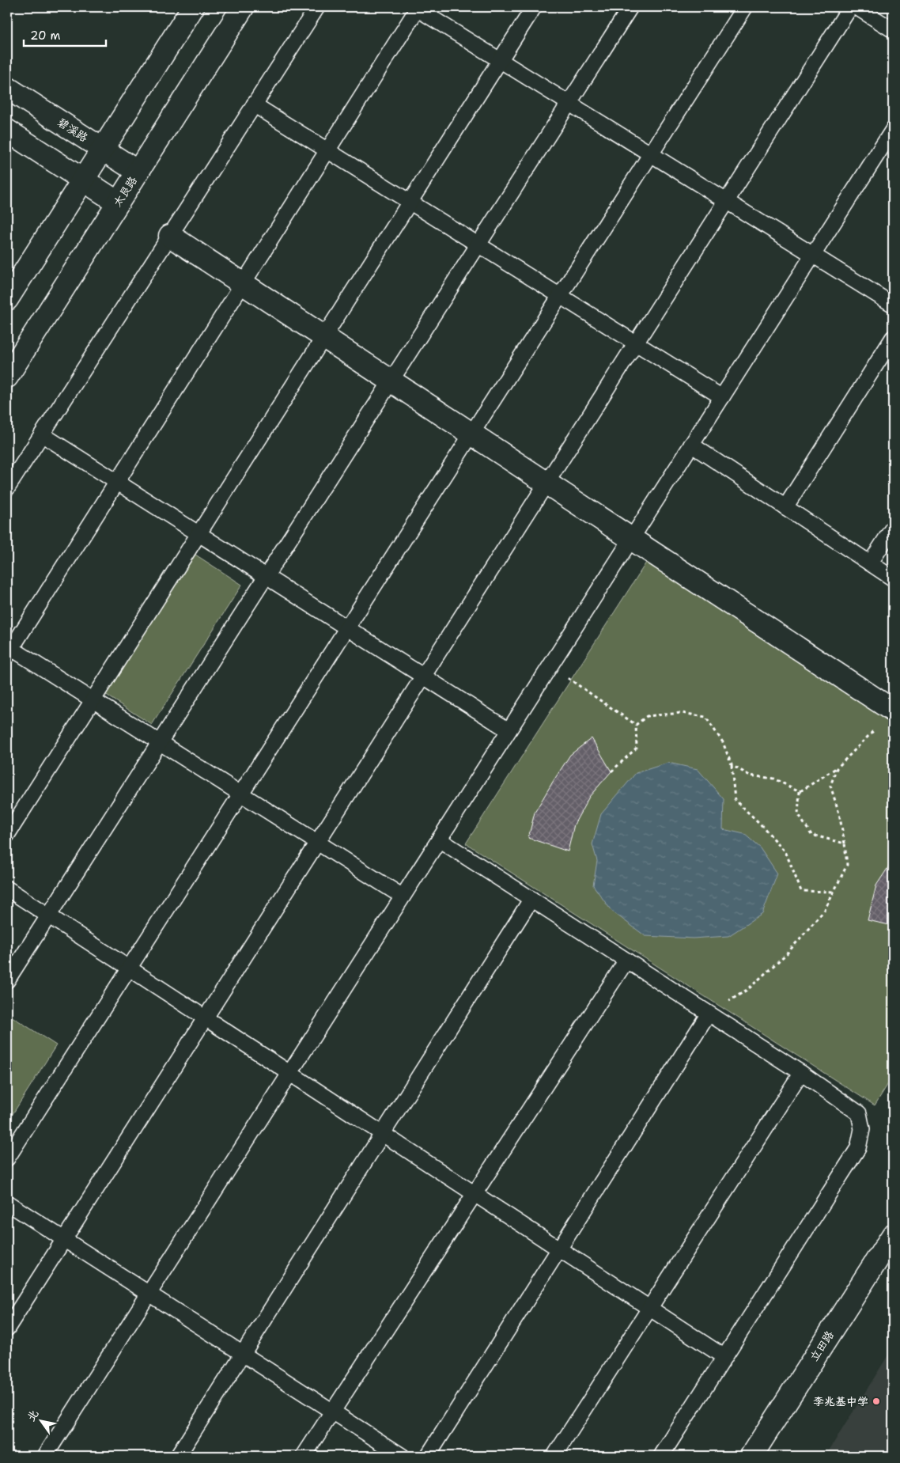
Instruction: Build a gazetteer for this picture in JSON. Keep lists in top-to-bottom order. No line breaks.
{"streets":{"street":["碧溪路","太艮路","立田路"]},"crossings":[["碧溪路","太艮路"]],"places":["李兆基中学"],"scale_bar":"20 m","north":"top left"}
